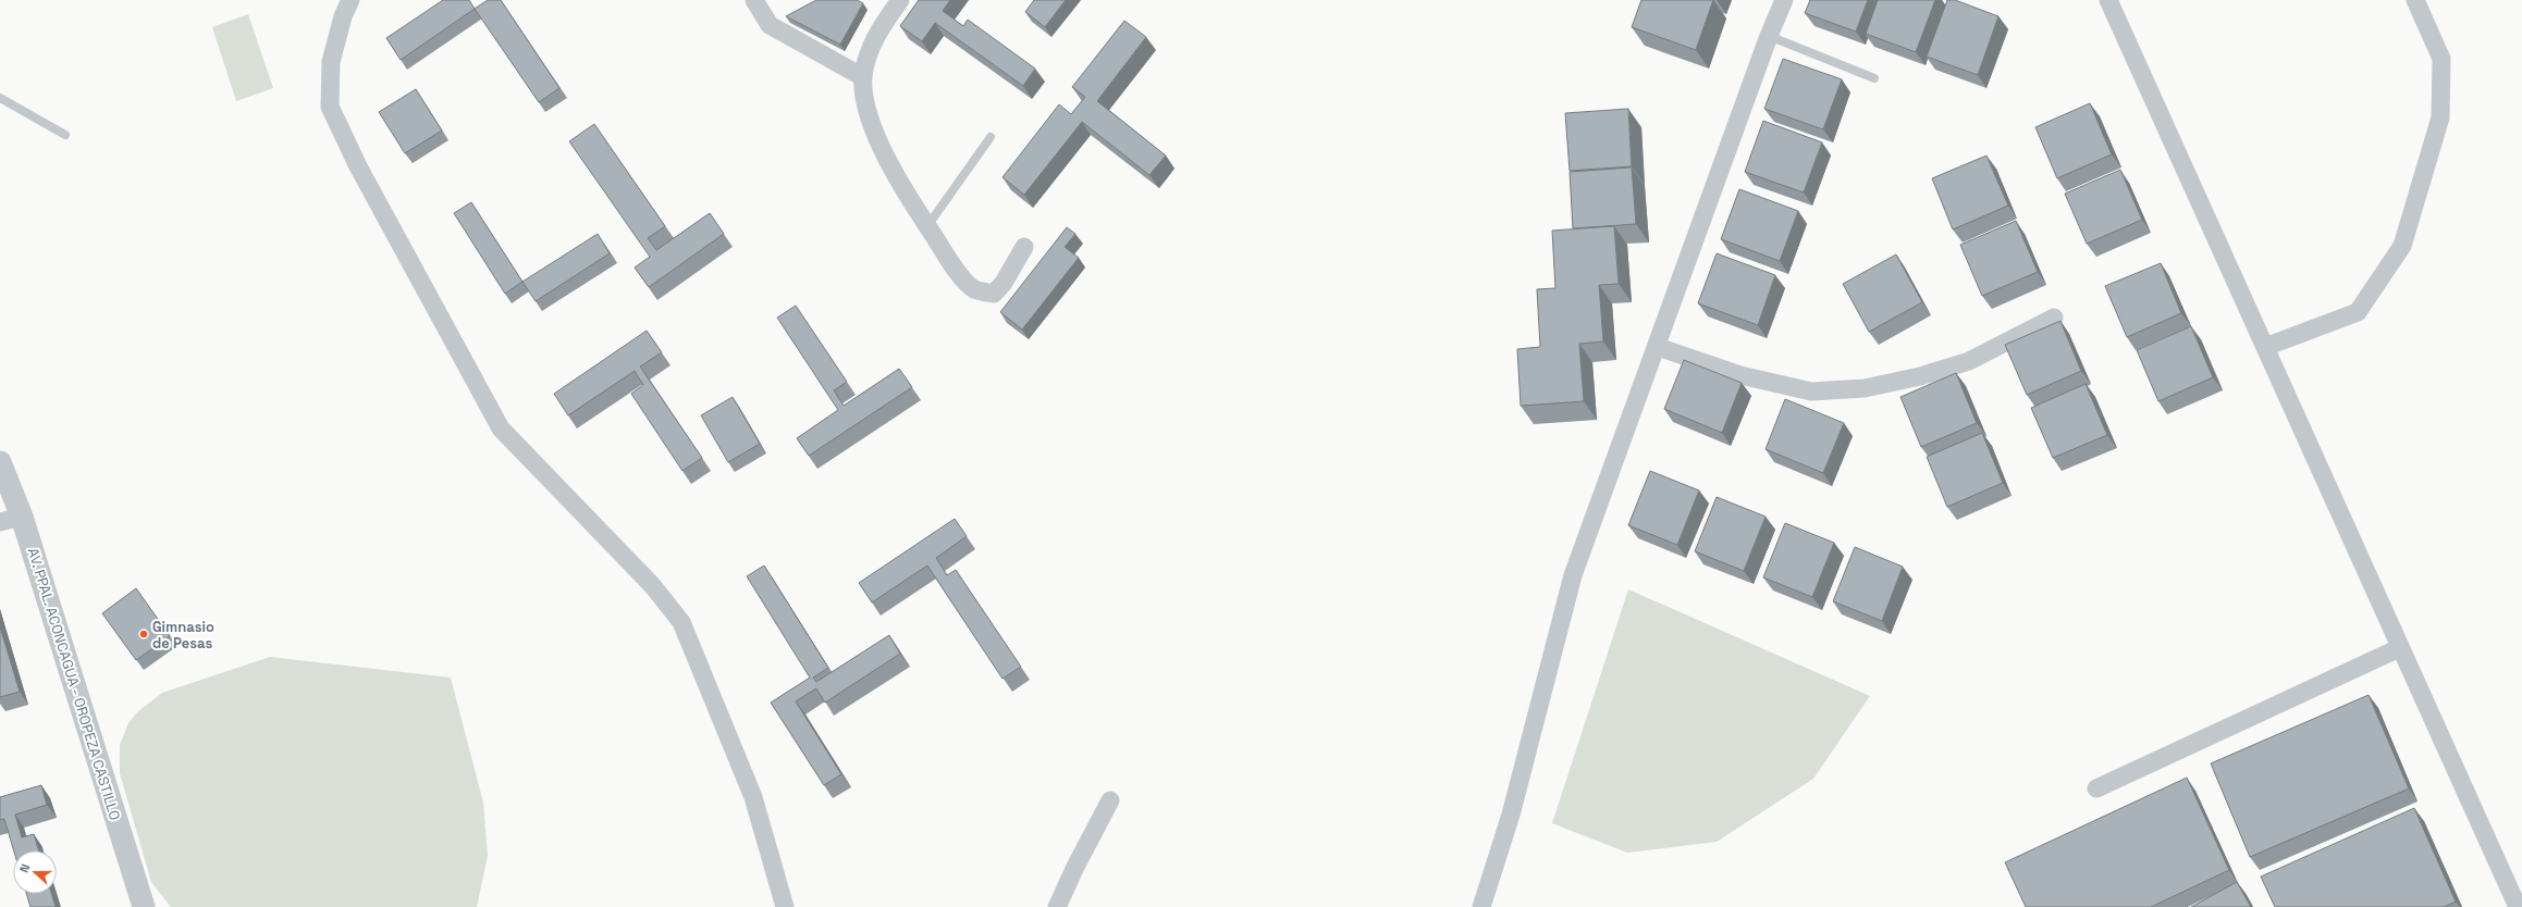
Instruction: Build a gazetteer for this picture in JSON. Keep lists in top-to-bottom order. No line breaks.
{"streets":{"street":["AV. PPAL. ACONCAGUA - OROPEZA CASTILLO"]},"places":["Gimnasio de Pesas"],"north":"left"}
